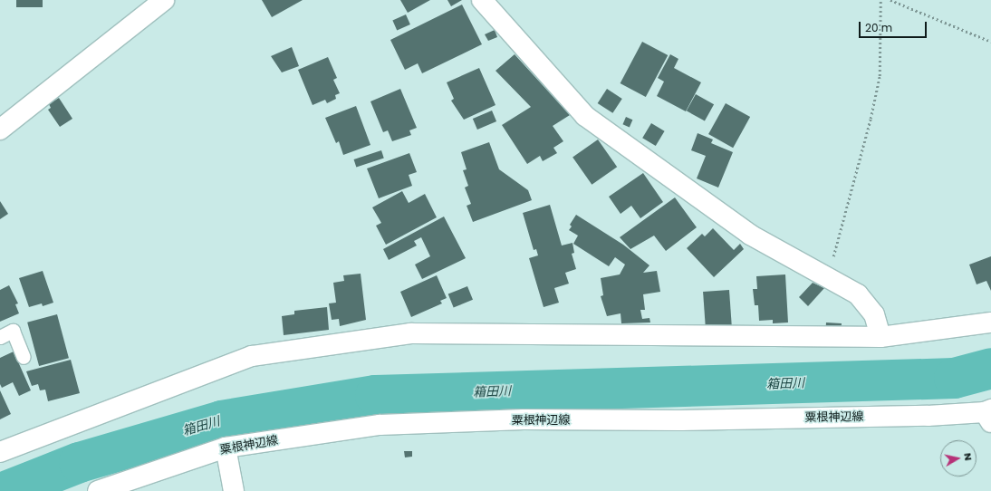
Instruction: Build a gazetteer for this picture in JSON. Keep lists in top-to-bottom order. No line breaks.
{"streets":{"street":["粟根神辺線"]},"water":["箱田川"],"scale_bar":"20 m","north":"right"}
